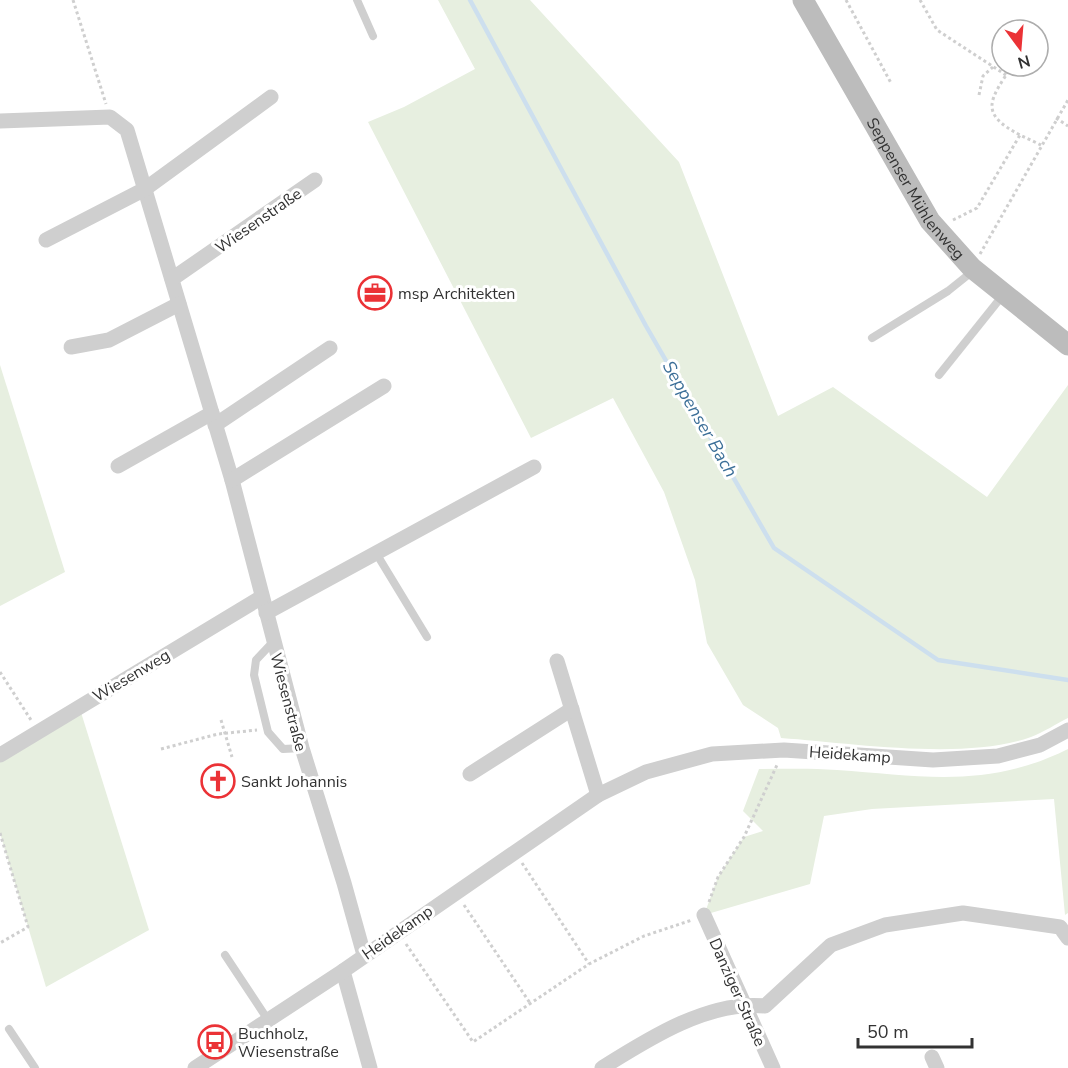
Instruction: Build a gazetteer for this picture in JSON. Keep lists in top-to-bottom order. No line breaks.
{"streets":{"street":["Seppenser Mühlenweg","Wiesenstraße","Wiesenweg","Heidekamp","Danziger Straße"]},"crossings":[["Wiesenstraße","Wiesenweg"],["Wiesenstraße","Heidekamp"]],"water":["Seppenser Bach"],"places":{"office":["msp Architekten"],"church":["Sankt Johannis"],"bus stop":["Buchholz, Wiesenstraße"]},"scale_bar":"50 m","north":"bottom"}
